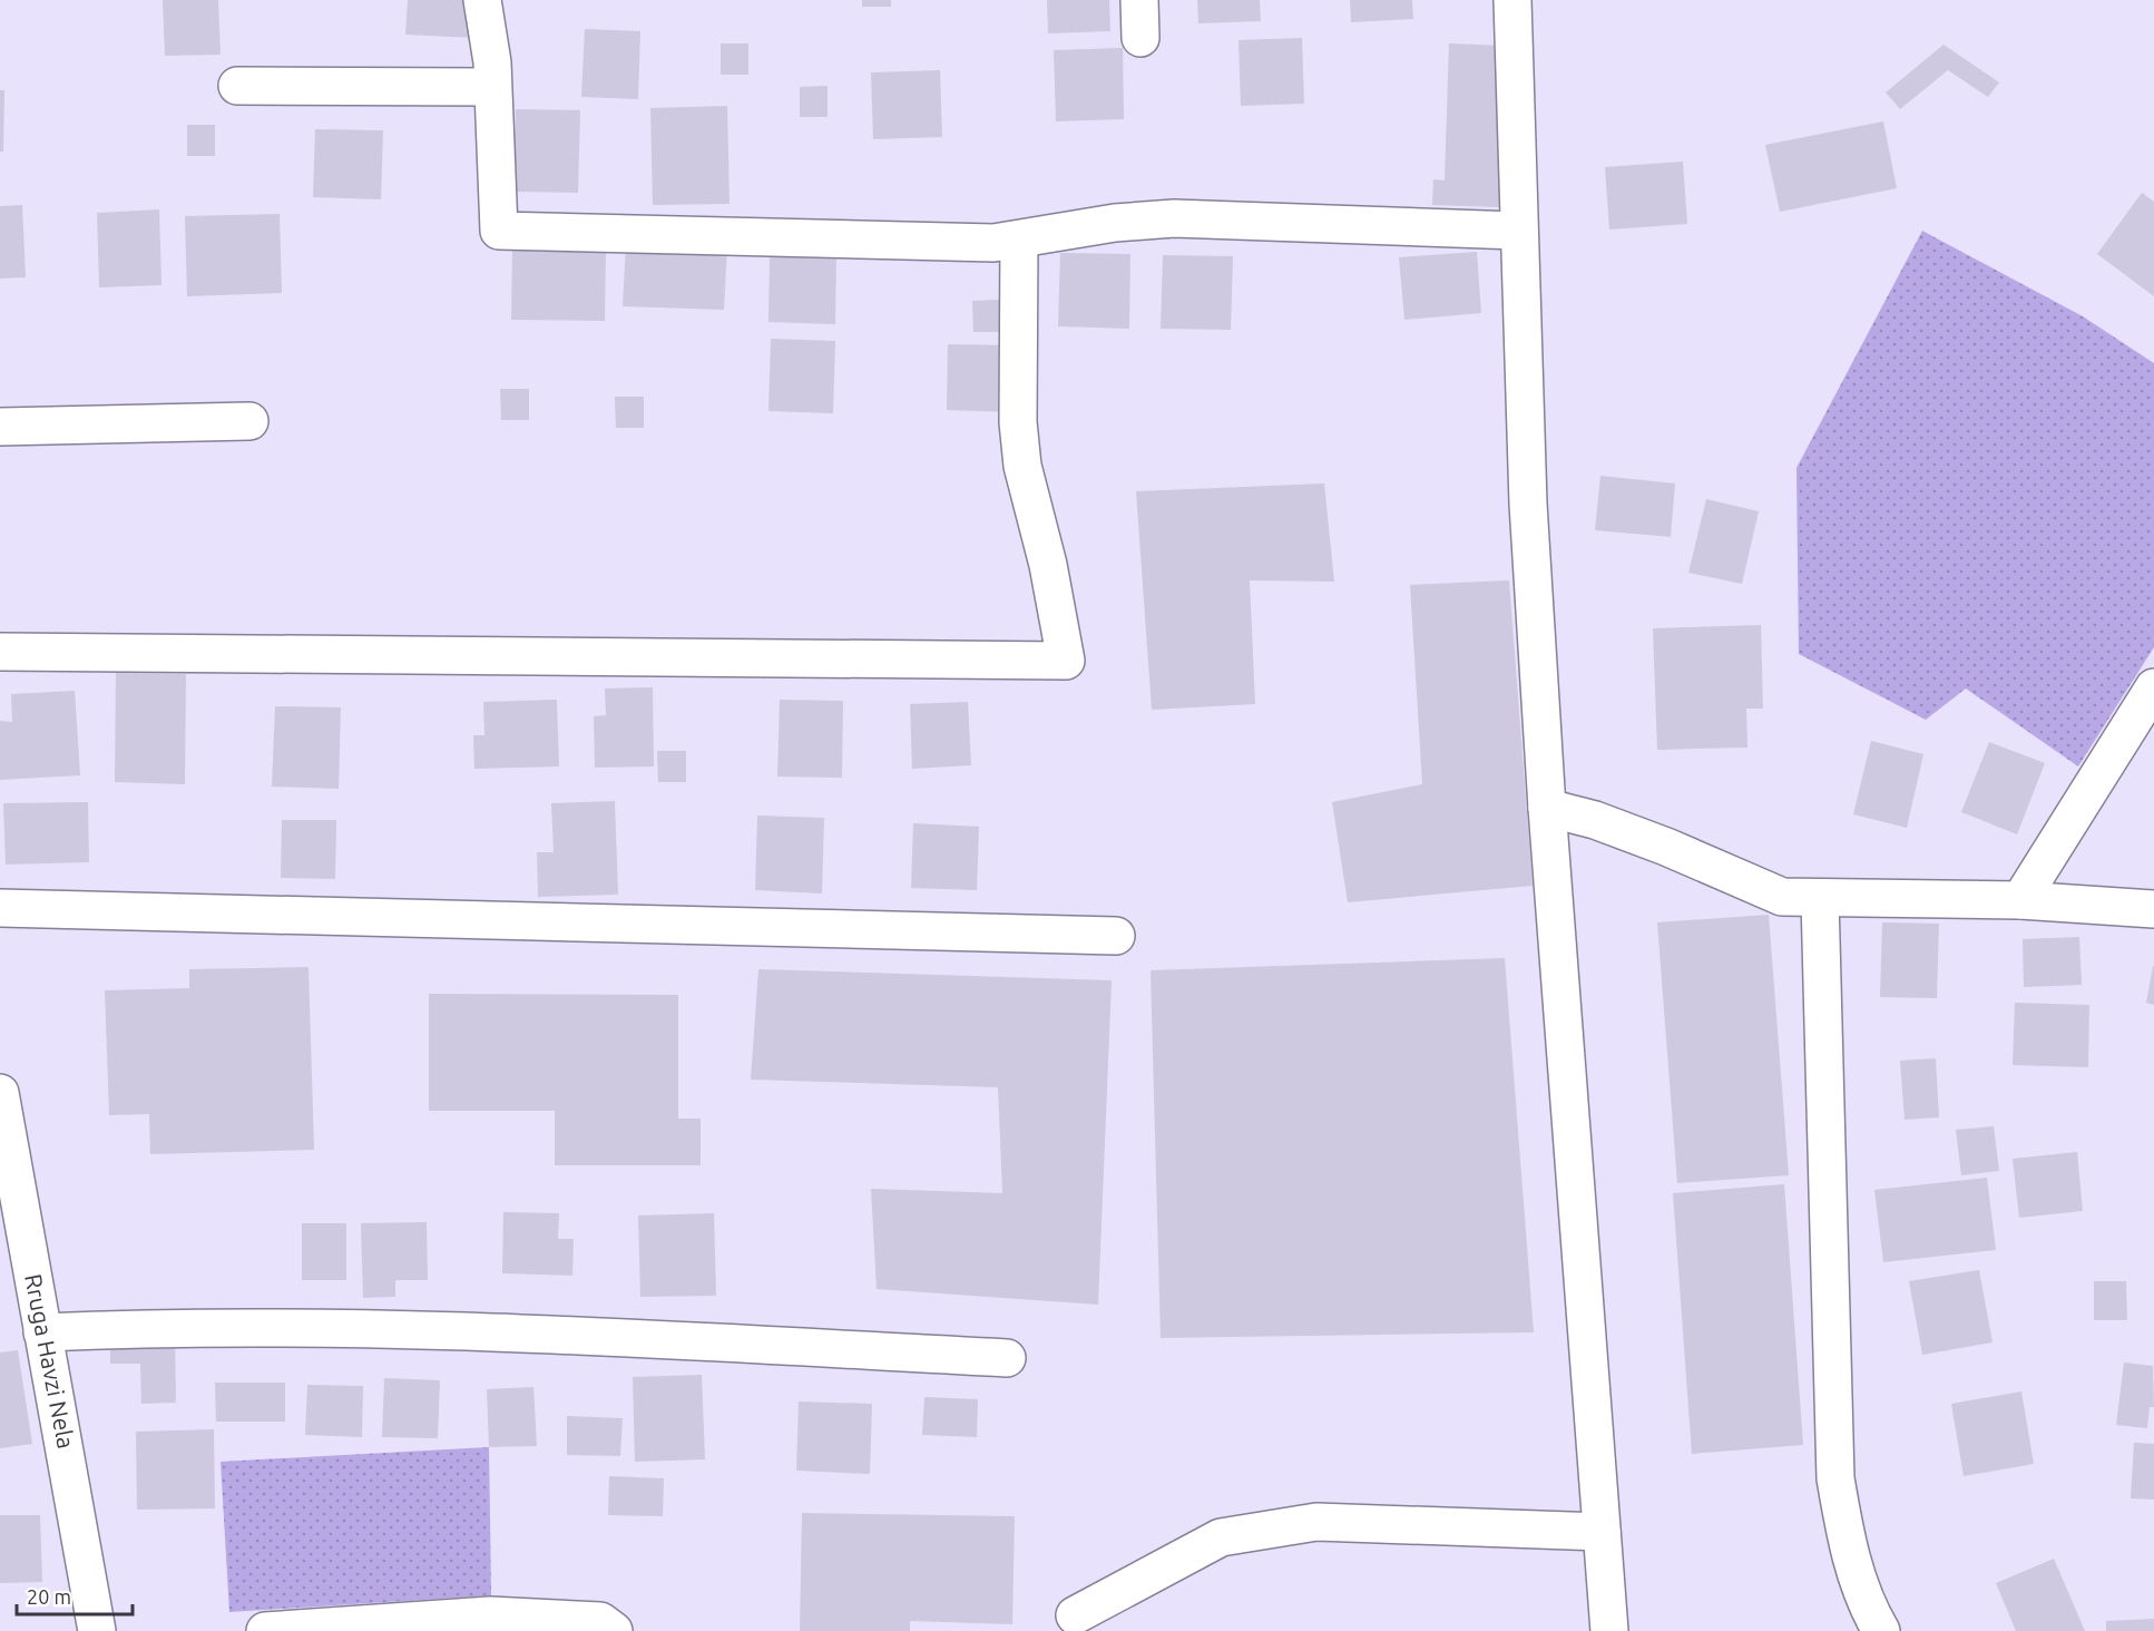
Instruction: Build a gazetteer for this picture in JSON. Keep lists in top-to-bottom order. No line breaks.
{"streets":{"street":["Rruga Havzi Nela"]},"scale_bar":"20 m"}
